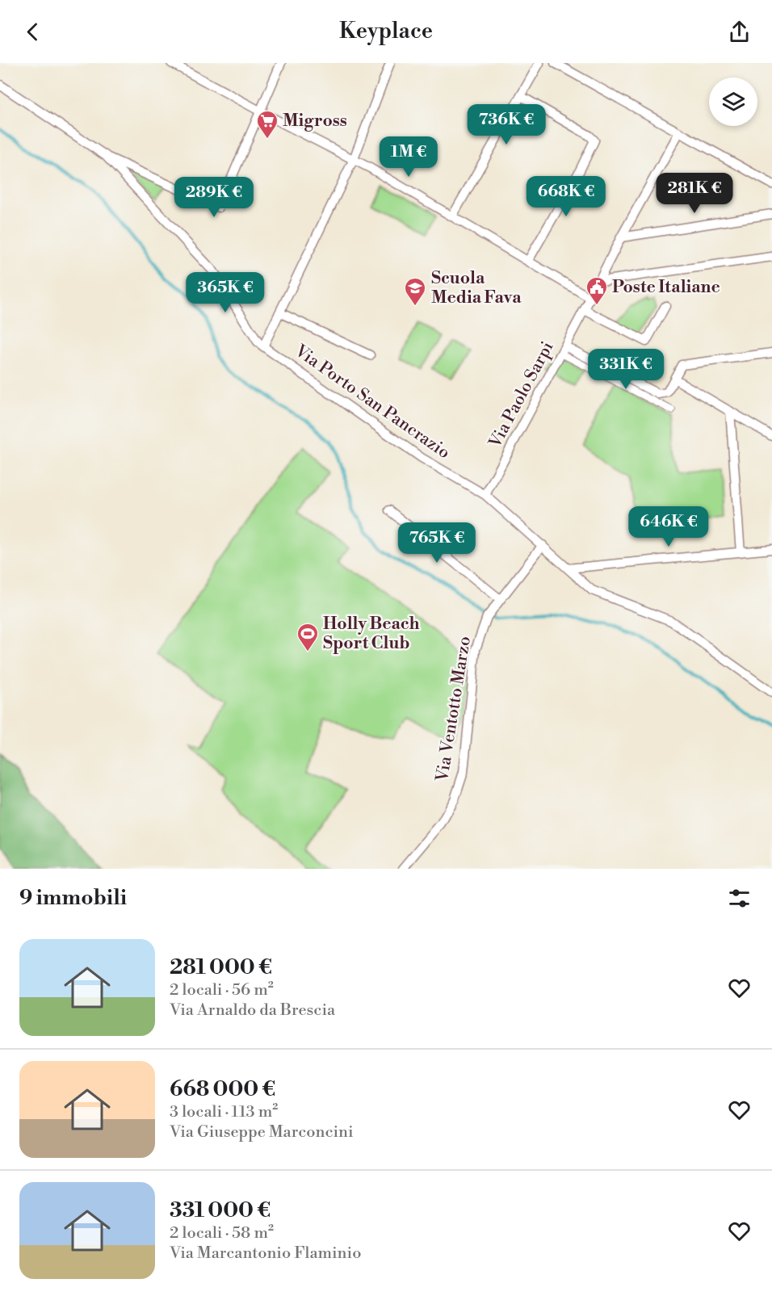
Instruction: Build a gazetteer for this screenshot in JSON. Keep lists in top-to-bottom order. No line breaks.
{"streets":{"street":["Via Paolo Sarpi","Via Porto San Pancrazio","Via Ventotto Marzo"]},"crossings":[["Via Paolo Sarpi","Via Porto San Pancrazio"],["Via Porto San Pancrazio","Via Ventotto Marzo"]],"places":{"supermarket":["Migross"],"public building":["Poste Italiane"],"school or university":["Scuola Media Fava"],"sports":["Holly Beach Sport Club"]},"page":{"header":"Keyplace","price":["736K €","1M €","281K €","668K €","289K €","365K €","331K €","646K €","765K €"],"heading":"9 immobili","list":[{"name":"281 000 €","note":"2 locali · 56 m² · Via Arnaldo da Brescia"},{"name":"668 000 €","note":"3 locali · 113 m² · Via Giuseppe Marconcini"},{"name":"331 000 €","note":"2 locali · 58 m² · Via Marcantonio Flaminio"}]}}
